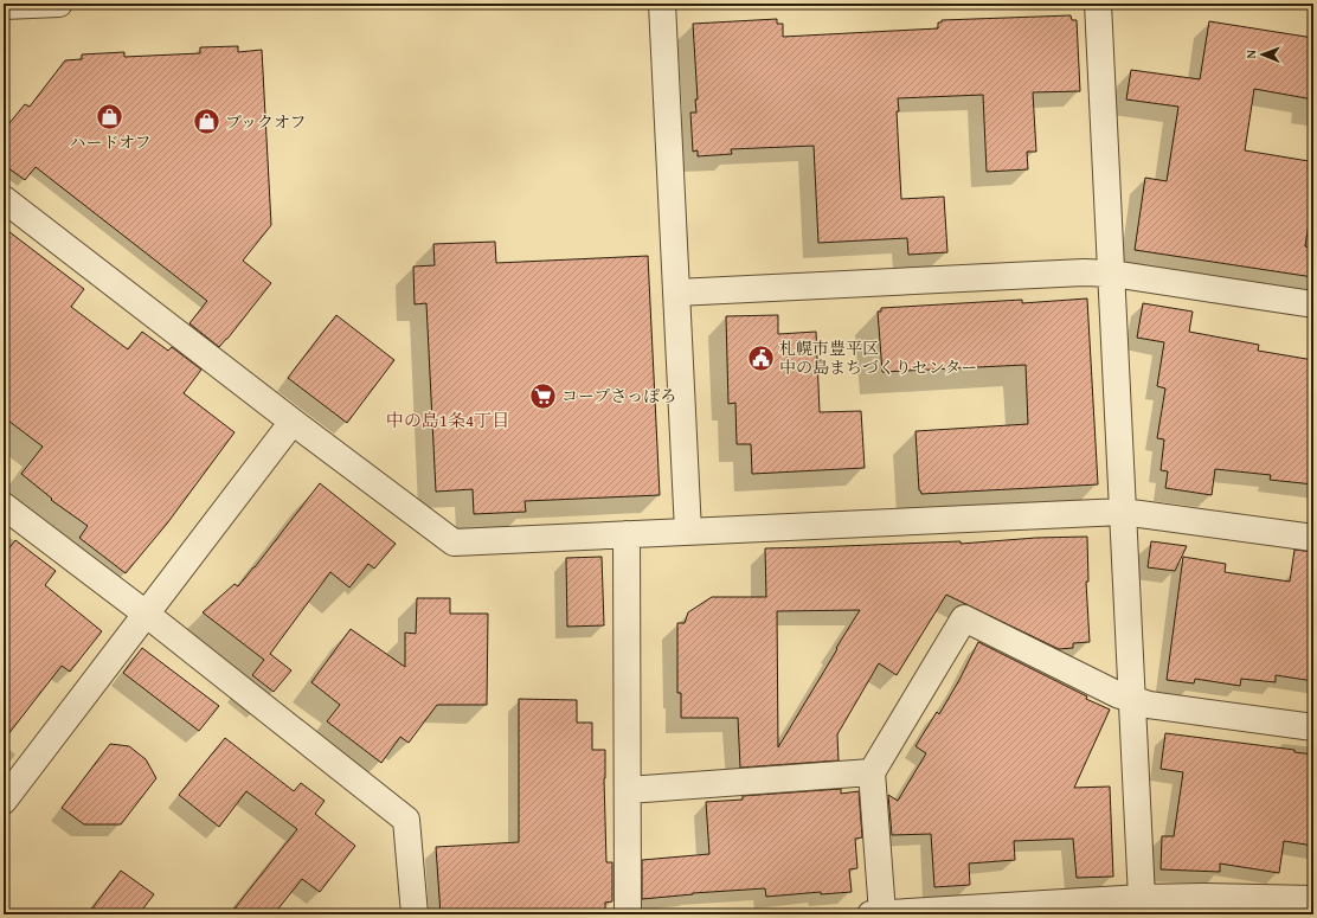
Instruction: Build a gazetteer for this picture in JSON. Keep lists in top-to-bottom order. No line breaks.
{"districts":["中の島1条4丁目"],"places":{"shop":["ハードオフ","ブックオフ"],"public building":["札幌市豊平区 中の島まちづくりセンター"],"supermarket":["コープさっぽろ"]},"north":"left"}
